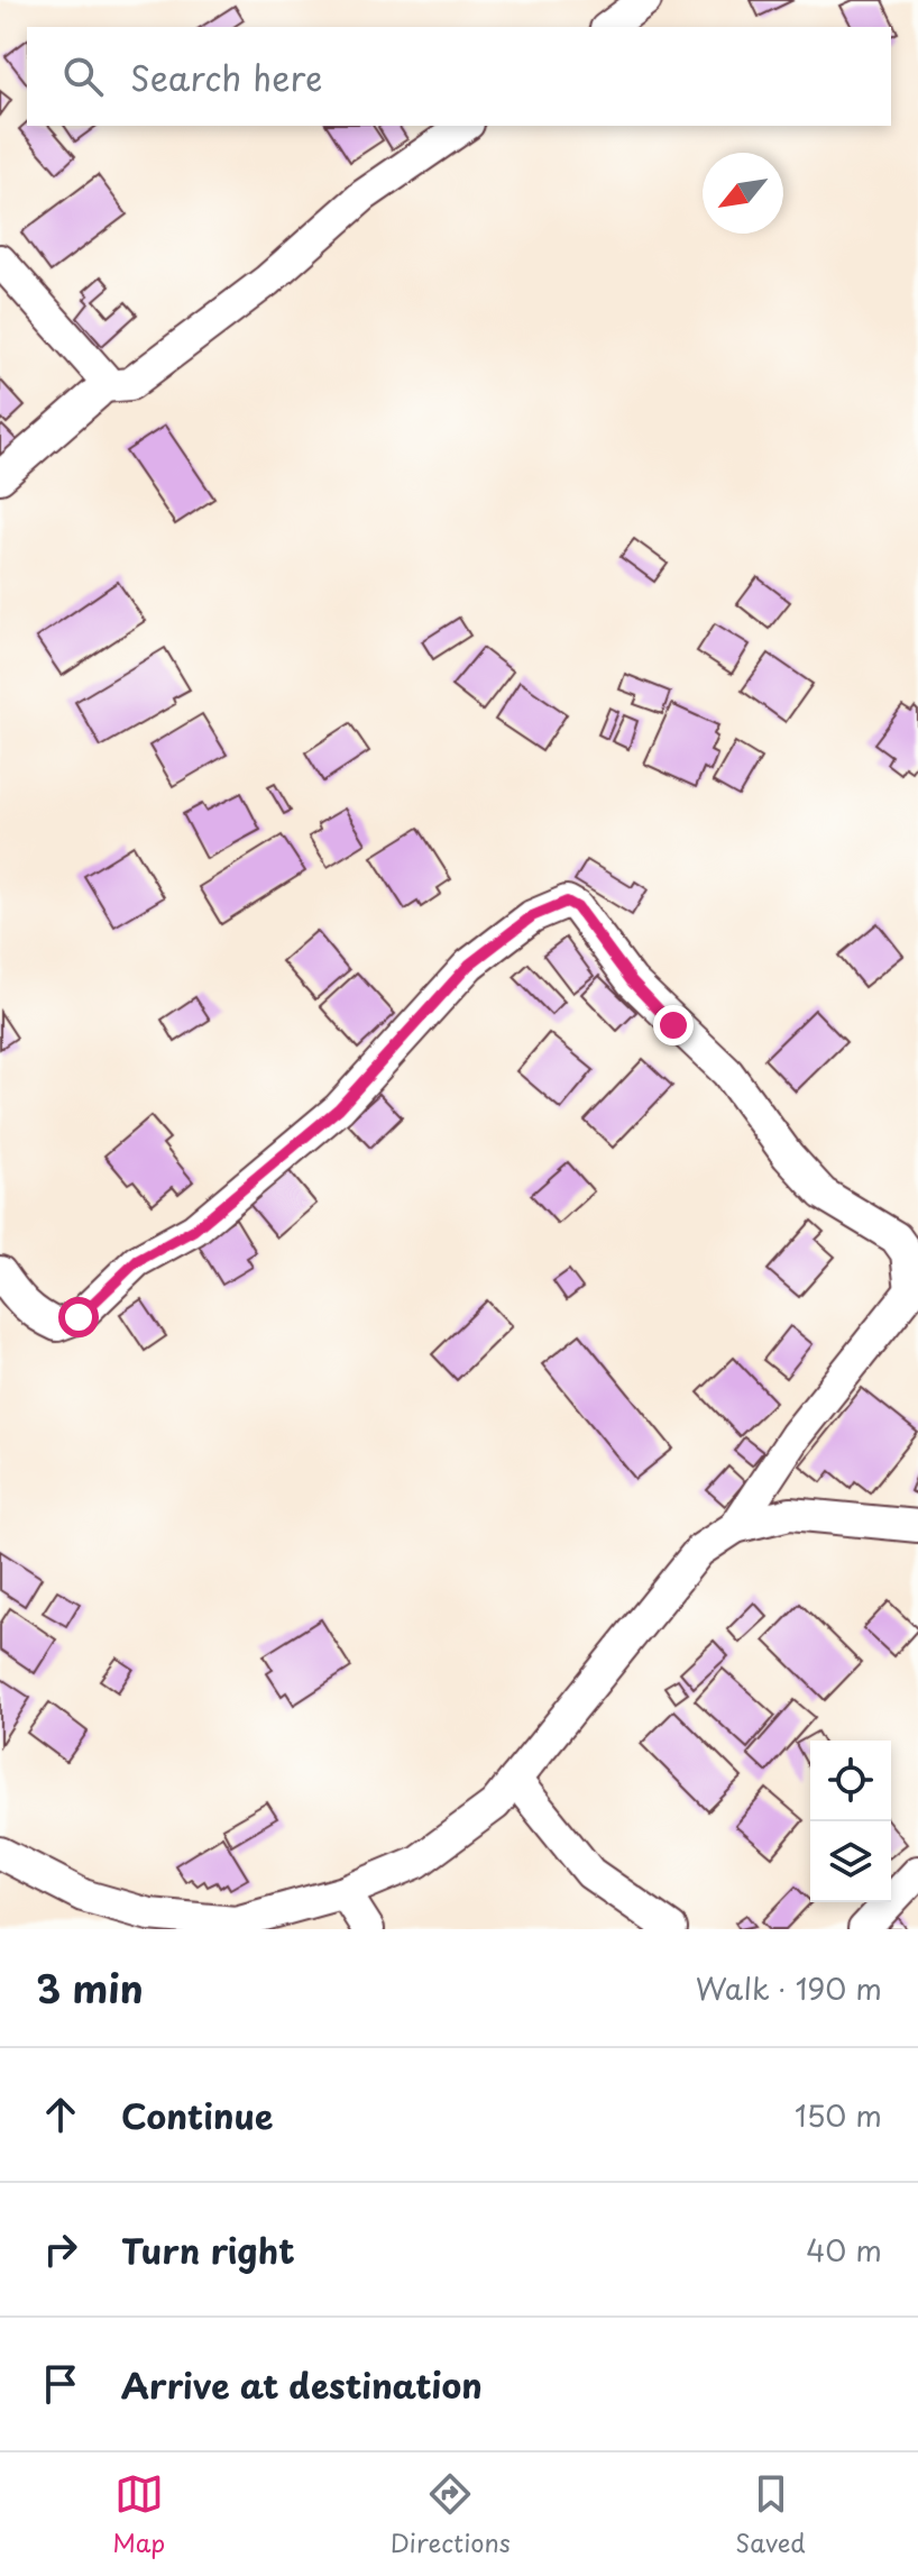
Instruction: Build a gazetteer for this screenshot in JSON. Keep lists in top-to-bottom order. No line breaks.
{"north":"bottom left","page":{"search":"Search here","heading":["3 min","Walk · 190 m"],"list":[["Continue","150 m"],["Turn right","40 m"],"Arrive at destination"],"nav":["Map","Directions","Saved"]}}
